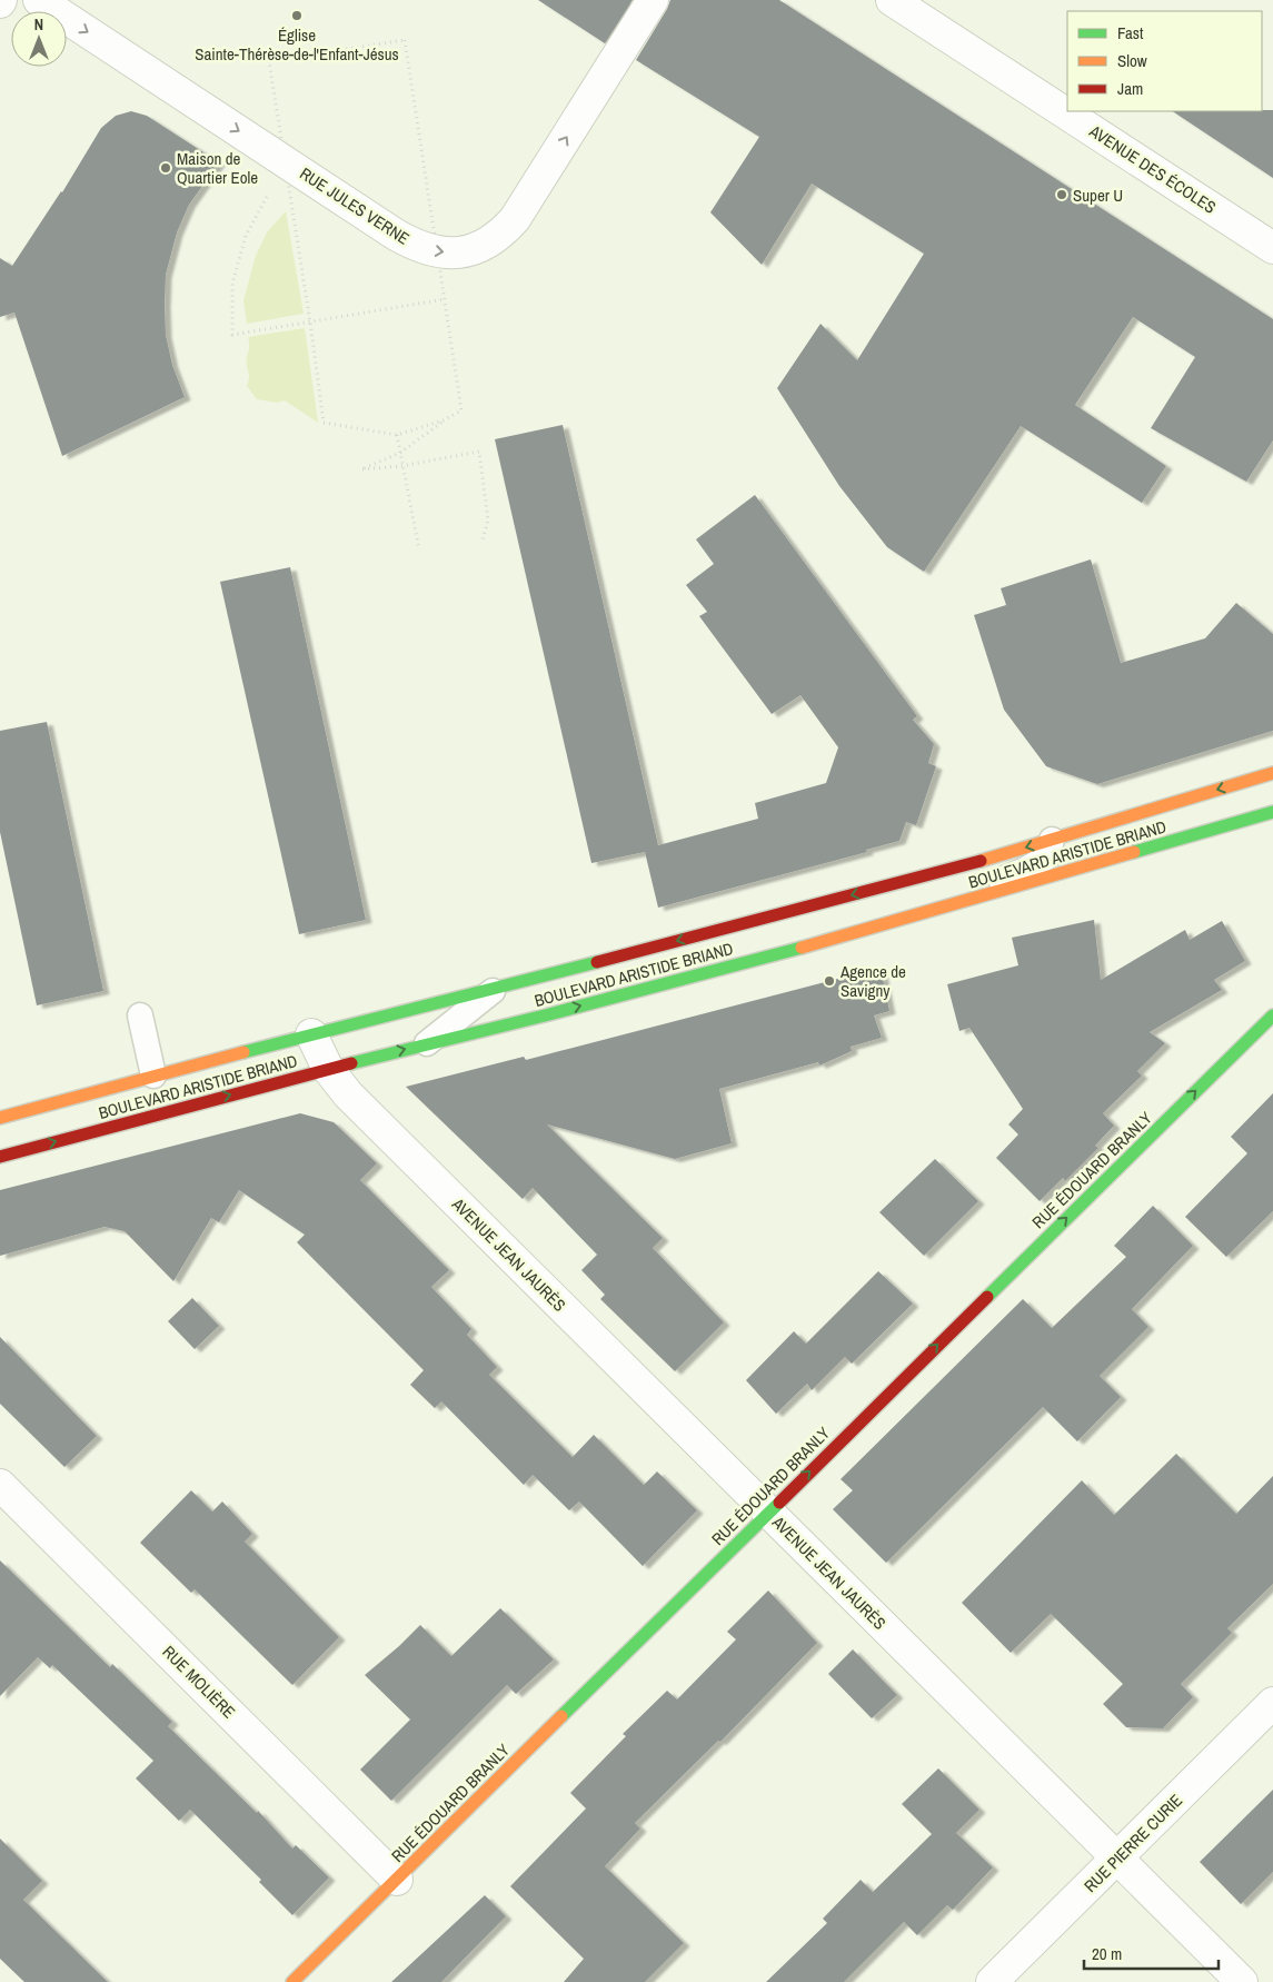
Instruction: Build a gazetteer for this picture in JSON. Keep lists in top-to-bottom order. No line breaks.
{"streets":{"main road":["BOULEVARD ARISTIDE BRIAND","RUE ÉDOUARD BRANLY"],"street":["AVENUE DES ÉCOLES","RUE JULES VERNE","AVENUE JEAN JAURÈS","RUE MOLIÈRE","RUE PIERRE CURIE"]},"crossings":[["BOULEVARD ARISTIDE BRIAND","AVENUE JEAN JAURÈS"],["RUE ÉDOUARD BRANLY","AVENUE JEAN JAURÈS"],["RUE ÉDOUARD BRANLY","RUE MOLIÈRE"],["AVENUE JEAN JAURÈS","RUE PIERRE CURIE"]],"one_way":["RUE ÉDOUARD BRANLY"],"places":["Église Sainte-Thérèse-de-l'Enfant-Jésus","Maison de Quartier Eole","Super U","Agence de Savigny"],"legend":["Fast","Slow","Jam"],"scale_bar":"20 m","north":"top"}
